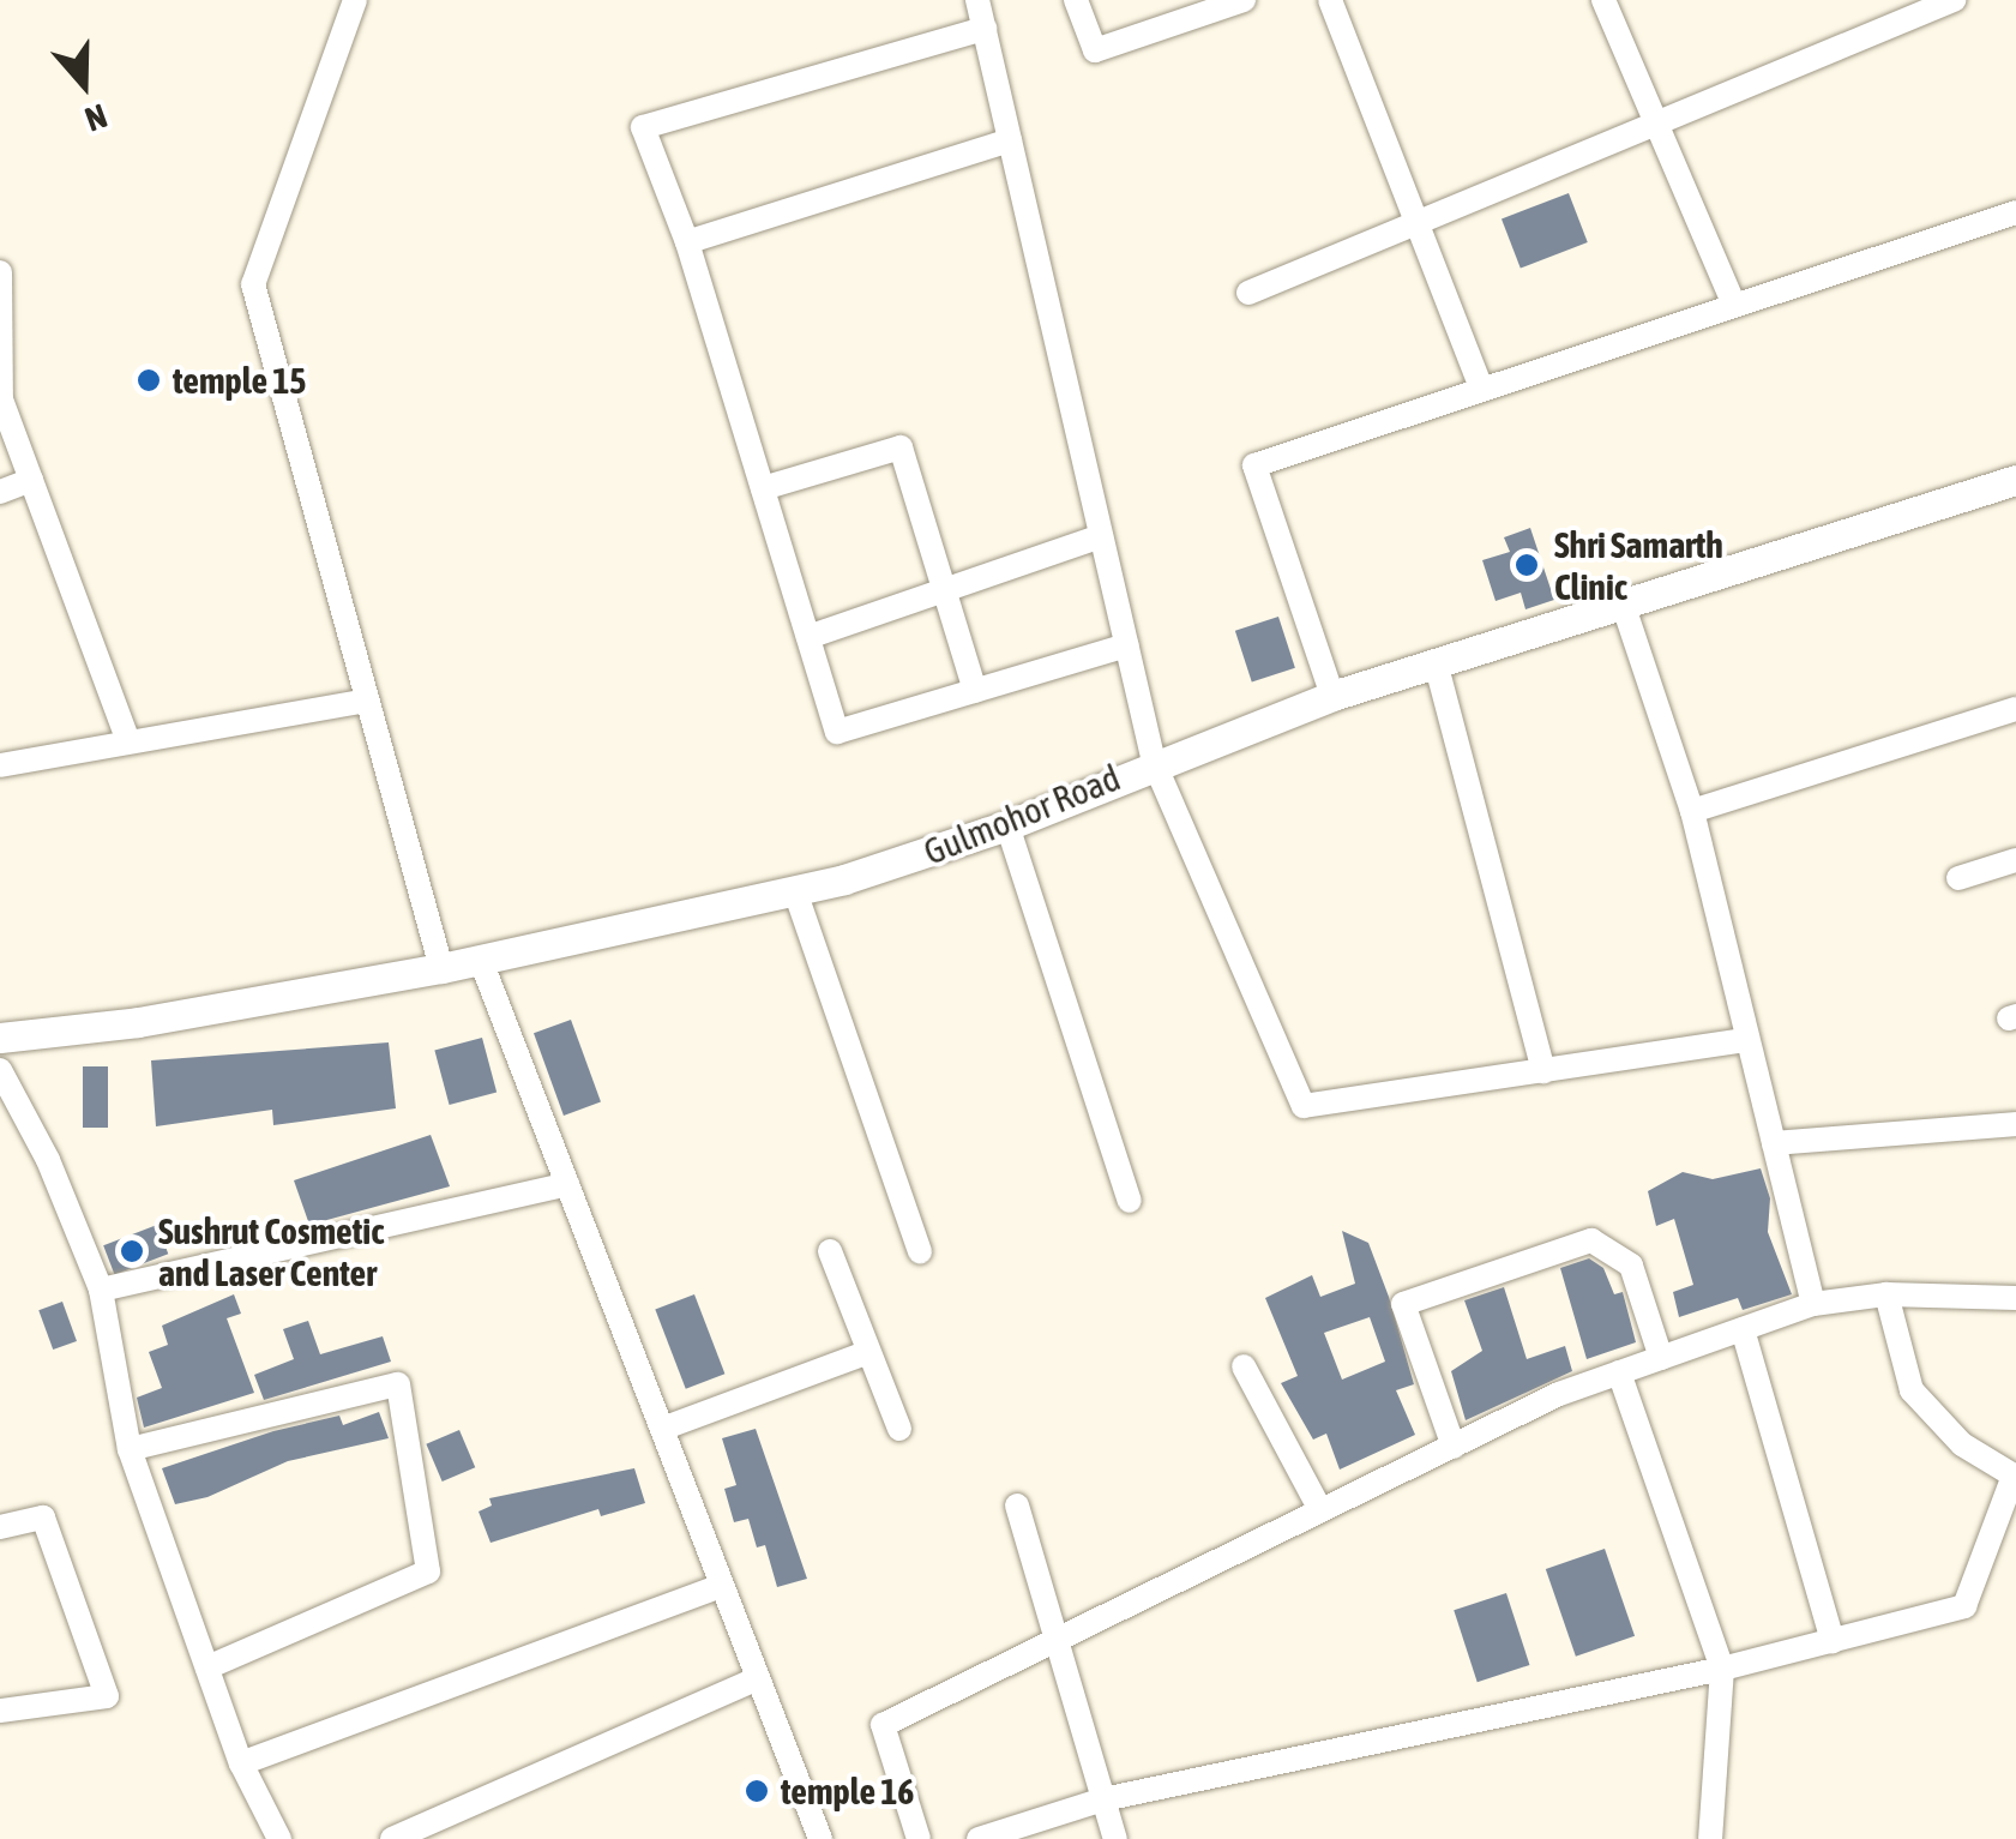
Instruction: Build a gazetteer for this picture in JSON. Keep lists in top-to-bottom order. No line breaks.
{"streets":{"street":["Gulmohor Road"]},"places":["temple 15","Shri Samarth Clinic","Sushrut Cosmetic and Laser Center","temple 16"],"north":"bottom"}
